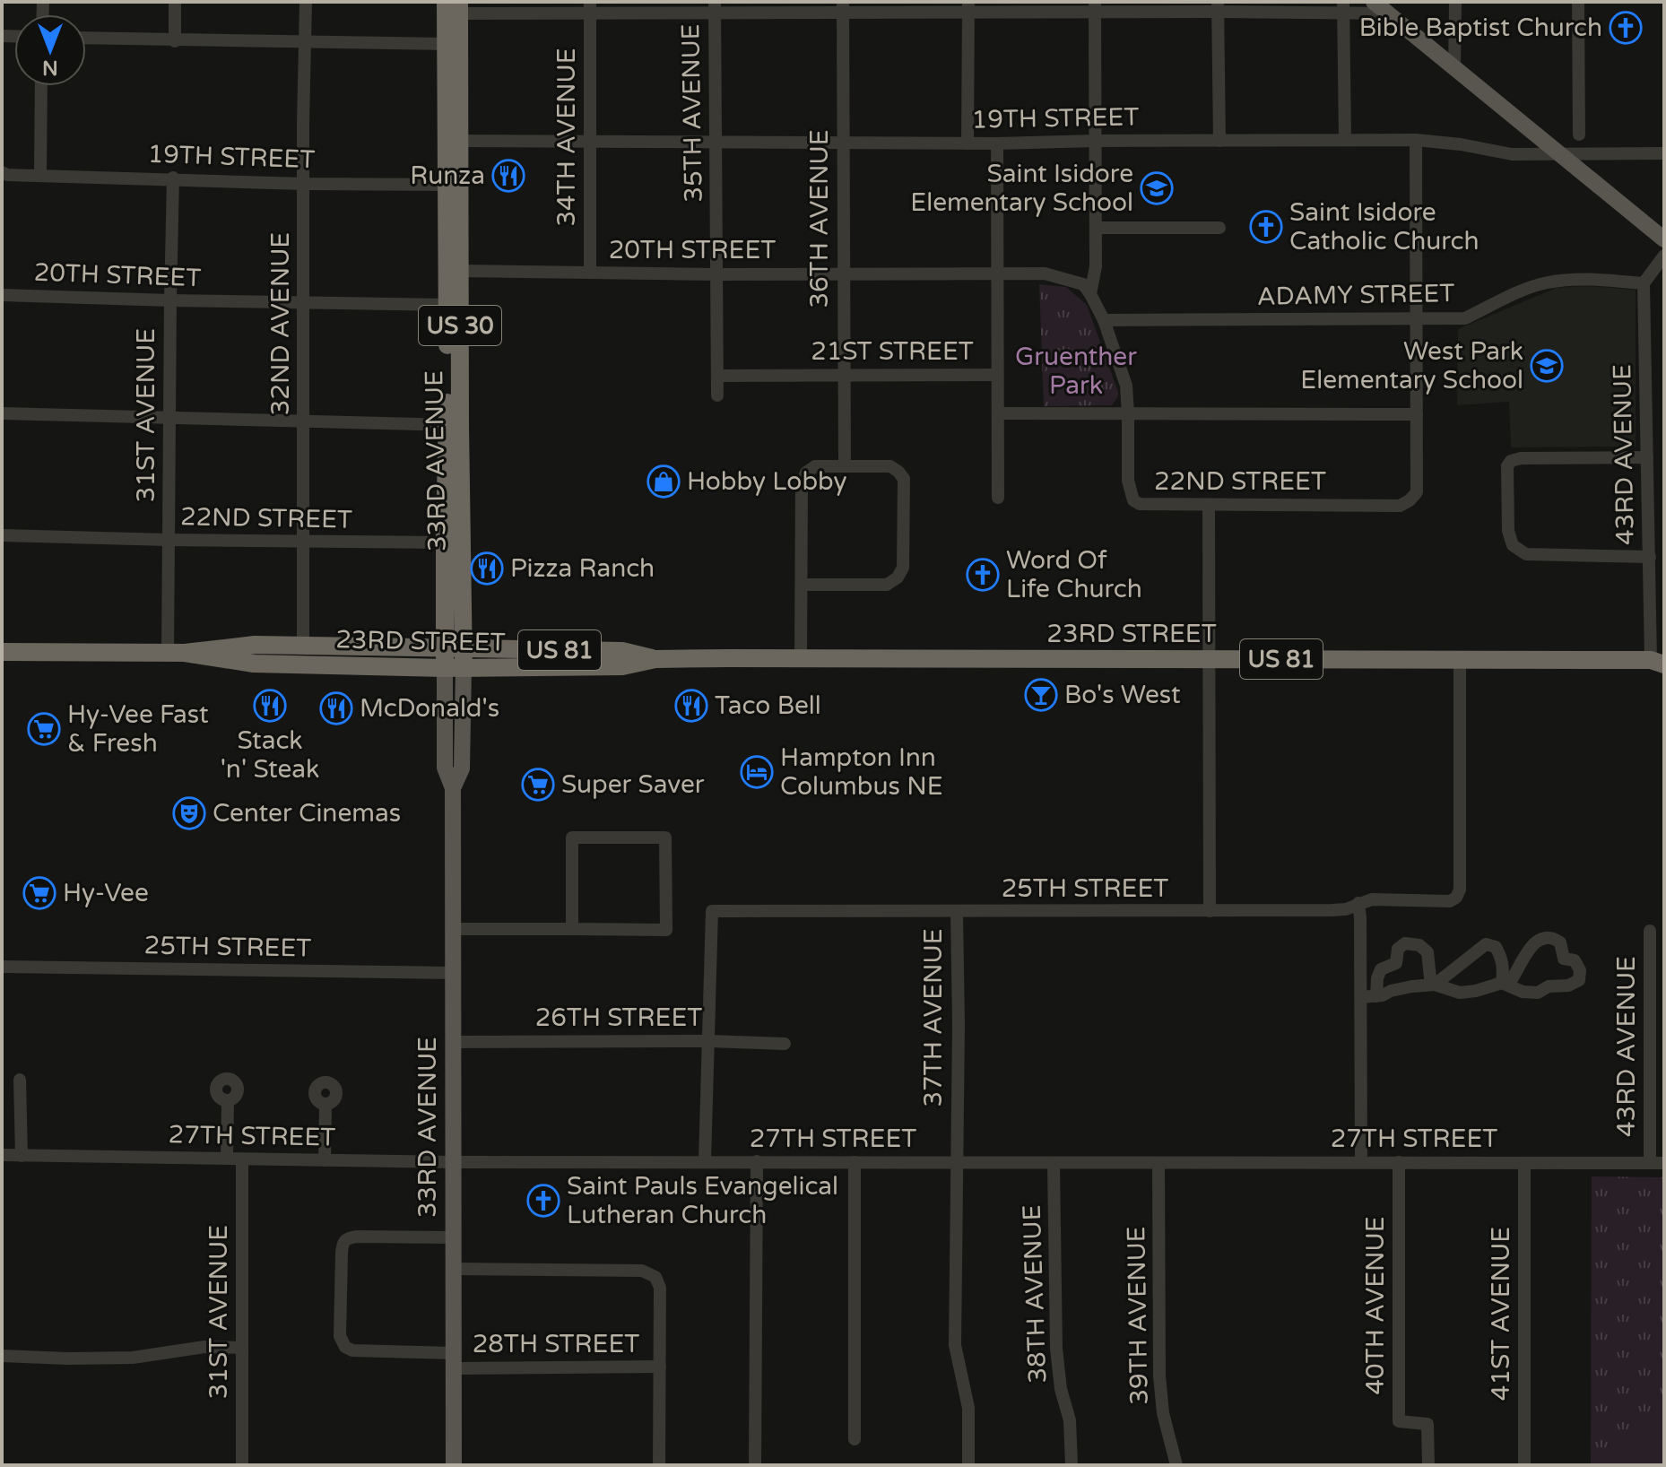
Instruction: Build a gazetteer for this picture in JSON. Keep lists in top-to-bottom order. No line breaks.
{"streets":{"highway":["US 30","33RD AVENUE","23RD STREET","US 81"],"street":["35TH AVENUE","19TH STREET","34TH AVENUE","36TH AVENUE","20TH STREET","ADAMY STREET","32ND AVENUE","21ST STREET","31ST AVENUE","43RD AVENUE","22ND STREET","25TH STREET","26TH STREET","37TH AVENUE","27TH STREET","38TH AVENUE","40TH AVENUE","41ST AVENUE","39TH AVENUE","28TH STREET"]},"crossings":[["35TH AVENUE","19TH STREET"],["35TH AVENUE","20TH STREET"],["35TH AVENUE","21ST STREET"],["19TH STREET","34TH AVENUE"],["19TH STREET","36TH AVENUE"],["19TH STREET","32ND AVENUE"],["19TH STREET","31ST AVENUE"],["19TH STREET","33RD AVENUE"],["34TH AVENUE","20TH STREET"],["36TH AVENUE","20TH STREET"],["36TH AVENUE","21ST STREET"],["20TH STREET","32ND AVENUE"],["20TH STREET","31ST AVENUE"],["20TH STREET","33RD AVENUE"],["20TH STREET","22ND STREET"],["ADAMY STREET","43RD AVENUE"],["ADAMY STREET","22ND STREET"],["32ND AVENUE","22ND STREET"],["32ND AVENUE","23RD STREET"],["31ST AVENUE","22ND STREET"],["31ST AVENUE","23RD STREET"],["31ST AVENUE","27TH STREET"],["43RD AVENUE","23RD STREET"],["43RD AVENUE","27TH STREET"],["33RD AVENUE","22ND STREET"],["33RD AVENUE","23RD STREET"],["33RD AVENUE","25TH STREET"],["33RD AVENUE","26TH STREET"],["33RD AVENUE","27TH STREET"],["33RD AVENUE","28TH STREET"],["23RD STREET","25TH STREET"],["25TH STREET","26TH STREET"],["25TH STREET","37TH AVENUE"],["37TH AVENUE","27TH STREET"],["27TH STREET","38TH AVENUE"],["27TH STREET","40TH AVENUE"],["27TH STREET","41ST AVENUE"],["27TH STREET","39TH AVENUE"]],"parks":["Gruenther Park"],"places":{"church":["Bible Baptist Church","Saint Isidore Catholic Church","Word Of Life Church","Saint Pauls Evangelical Lutheran Church"],"restaurant":["Runza","Pizza Ranch","Stack 'n' Steak","Taco Bell","McDonald's"],"school or university":["Saint Isidore Elementary School","West Park Elementary School"],"shop":["Hobby Lobby"],"bar":["Bo's West"],"supermarket":["Hy-Vee Fast & Fresh","Super Saver","Hy-Vee"],"hotel":["Hampton Inn Columbus NE"],"theatre":["Center Cinemas"]},"north":"bottom"}
